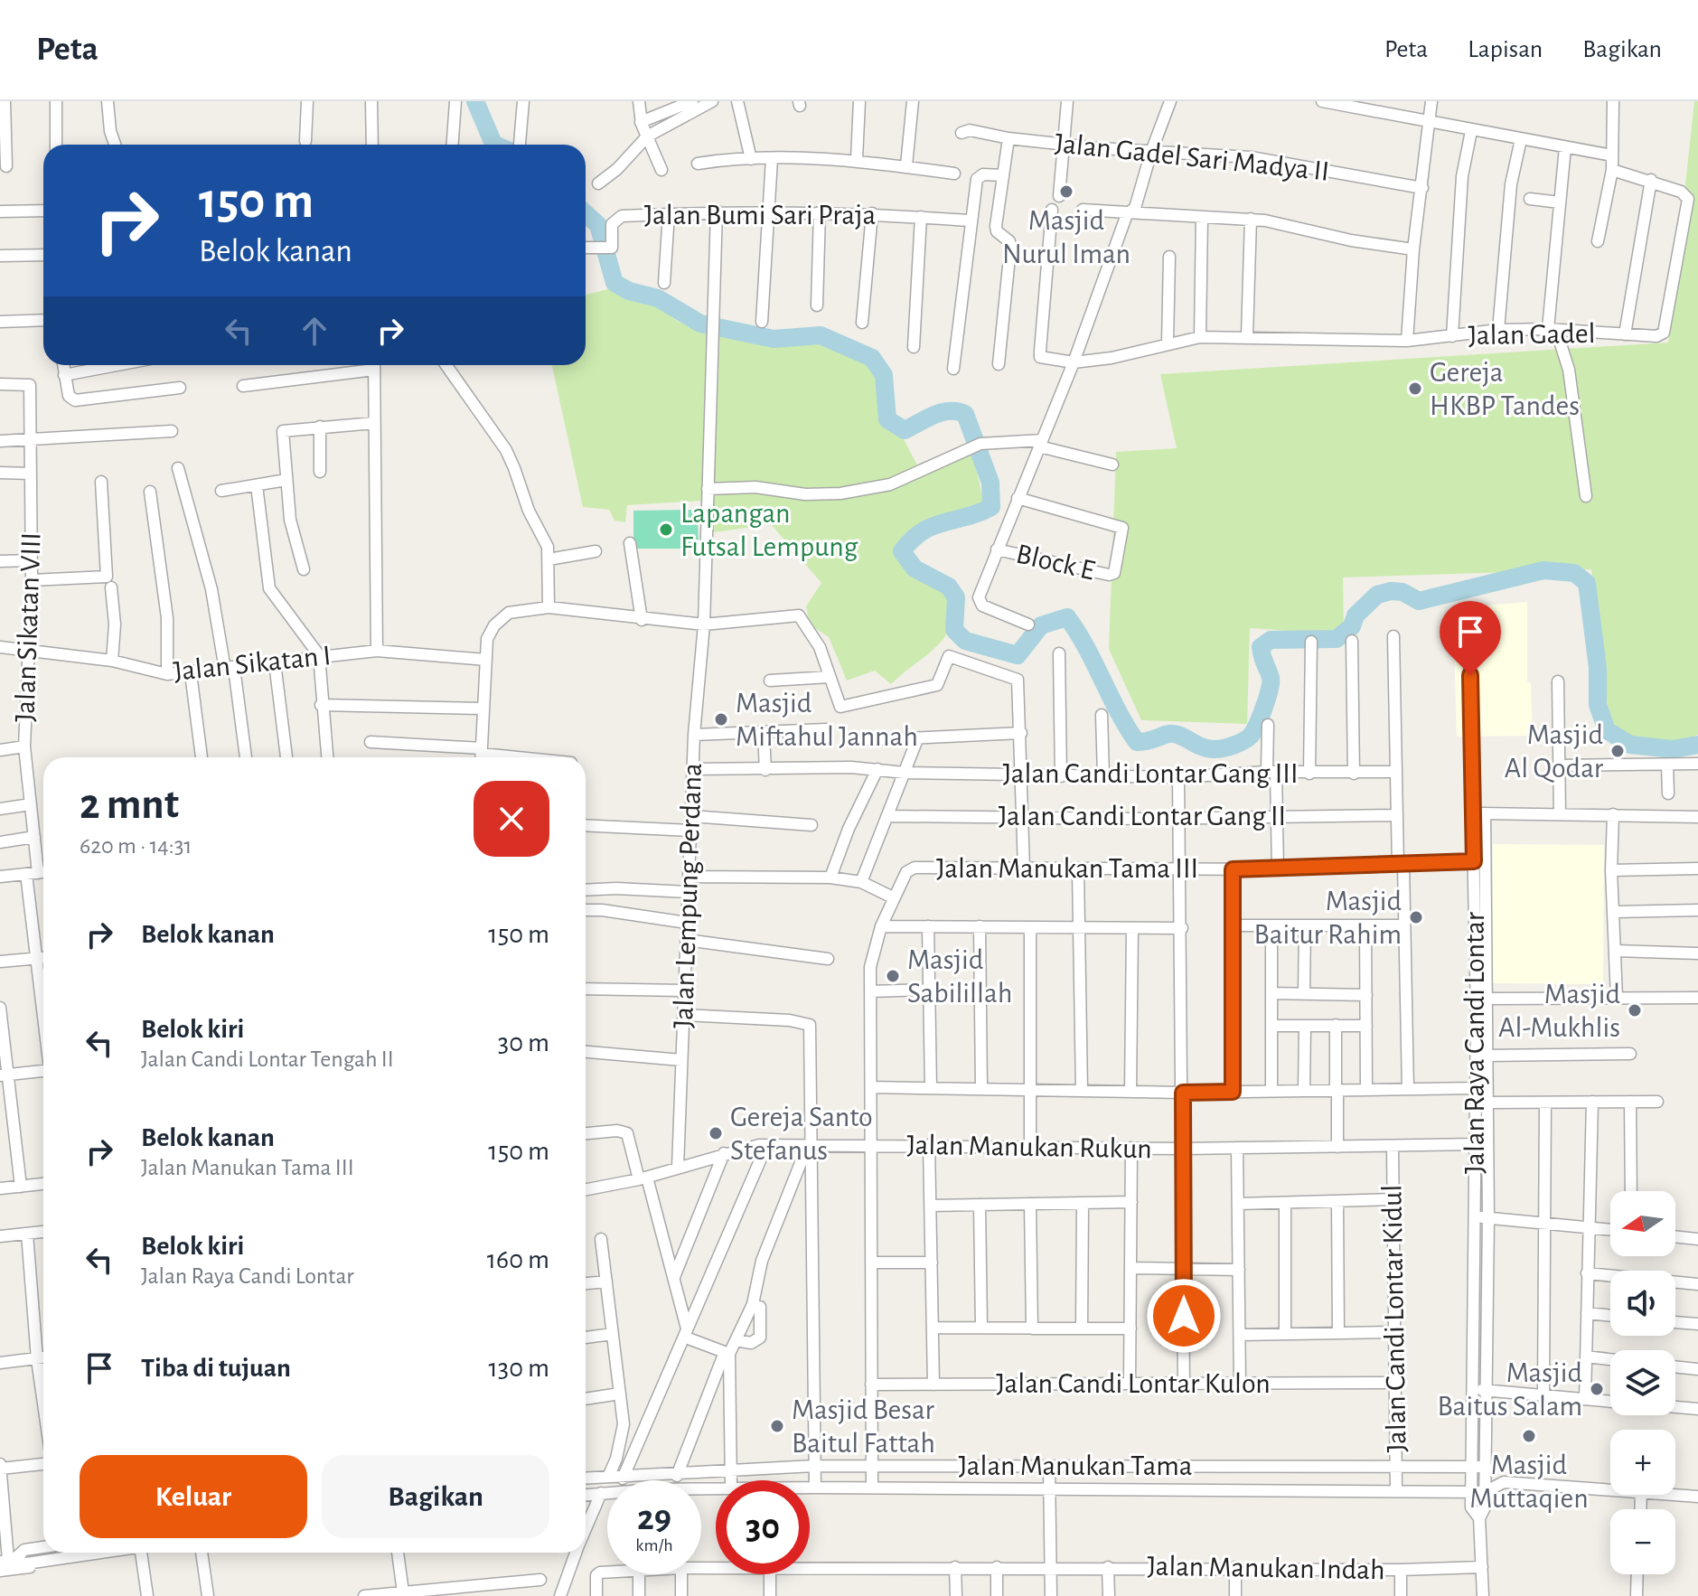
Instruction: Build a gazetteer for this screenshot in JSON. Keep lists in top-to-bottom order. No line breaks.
{"streets":{"street":["Jalan Gadel Sari Madya II","Jalan Bumi Sari Praja","Jalan Gadel","Block E","Jalan Sikatan VIII","Jalan Sikatan I","Jalan Candi Lontar Gang III","Jalan Candi Lontar Gang II","Jalan Manukan Tama III","Jalan Lempung Perdana","Jalan Raya Candi Lontar","Jalan Manukan Rukun","Jalan Candi Lontar Kidul","Jalan Candi Lontar Kulon","Jalan Manukan Tama","Jalan Manukan Indah"]},"crossings":[["Jalan Bumi Sari Praja","Jalan Lempung Perdana"],["Jalan Sikatan VIII","Jalan Sikatan I"],["Jalan Candi Lontar Gang III","Jalan Lempung Perdana"],["Jalan Manukan Tama III","Jalan Raya Candi Lontar"],["Jalan Lempung Perdana","Jalan Manukan Rukun"],["Jalan Raya Candi Lontar","Jalan Manukan Rukun"],["Jalan Raya Candi Lontar","Jalan Manukan Tama"],["Jalan Manukan Rukun","Jalan Candi Lontar Kidul"],["Jalan Candi Lontar Kidul","Jalan Candi Lontar Kulon"],["Jalan Candi Lontar Kidul","Jalan Manukan Tama"]],"places":["Masjid Nurul Iman","Gereja HKBP Tandes","Lapangan Futsal Lempung","Masjid Miftahul Jannah","Masjid Al Qodar","Masjid Baitur Rahim","Masjid Sabilillah","Masjid Al-Mukhlis","Gereja Santo Stefanus","Masjid Baitus Salam","Masjid Besar Baitul Fattah","Masjid Muttaqien"],"north":"left","page":{"header":"Peta","nav":["Peta","Lapisan","Bagikan"],"turn":["150 m","Belok kanan"],"heading":["2 mnt","620 m · 14:31"],"list":[{"name":"Belok kanan","value":"150 m"},{"name":"Belok kiri","note":"Jalan Candi Lontar Tengah II","value":"30 m"},{"name":"Belok kanan","note":"Jalan Manukan Tama III","value":"150 m"},{"name":"Belok kiri","note":"Jalan Raya Candi Lontar","value":"160 m"},{"name":"Tiba di tujuan","value":"130 m"}],"map_buttons":["+","−"],"buttons":["Keluar","Bagikan"],"speed":"29 km/h","limit":"30"}}
